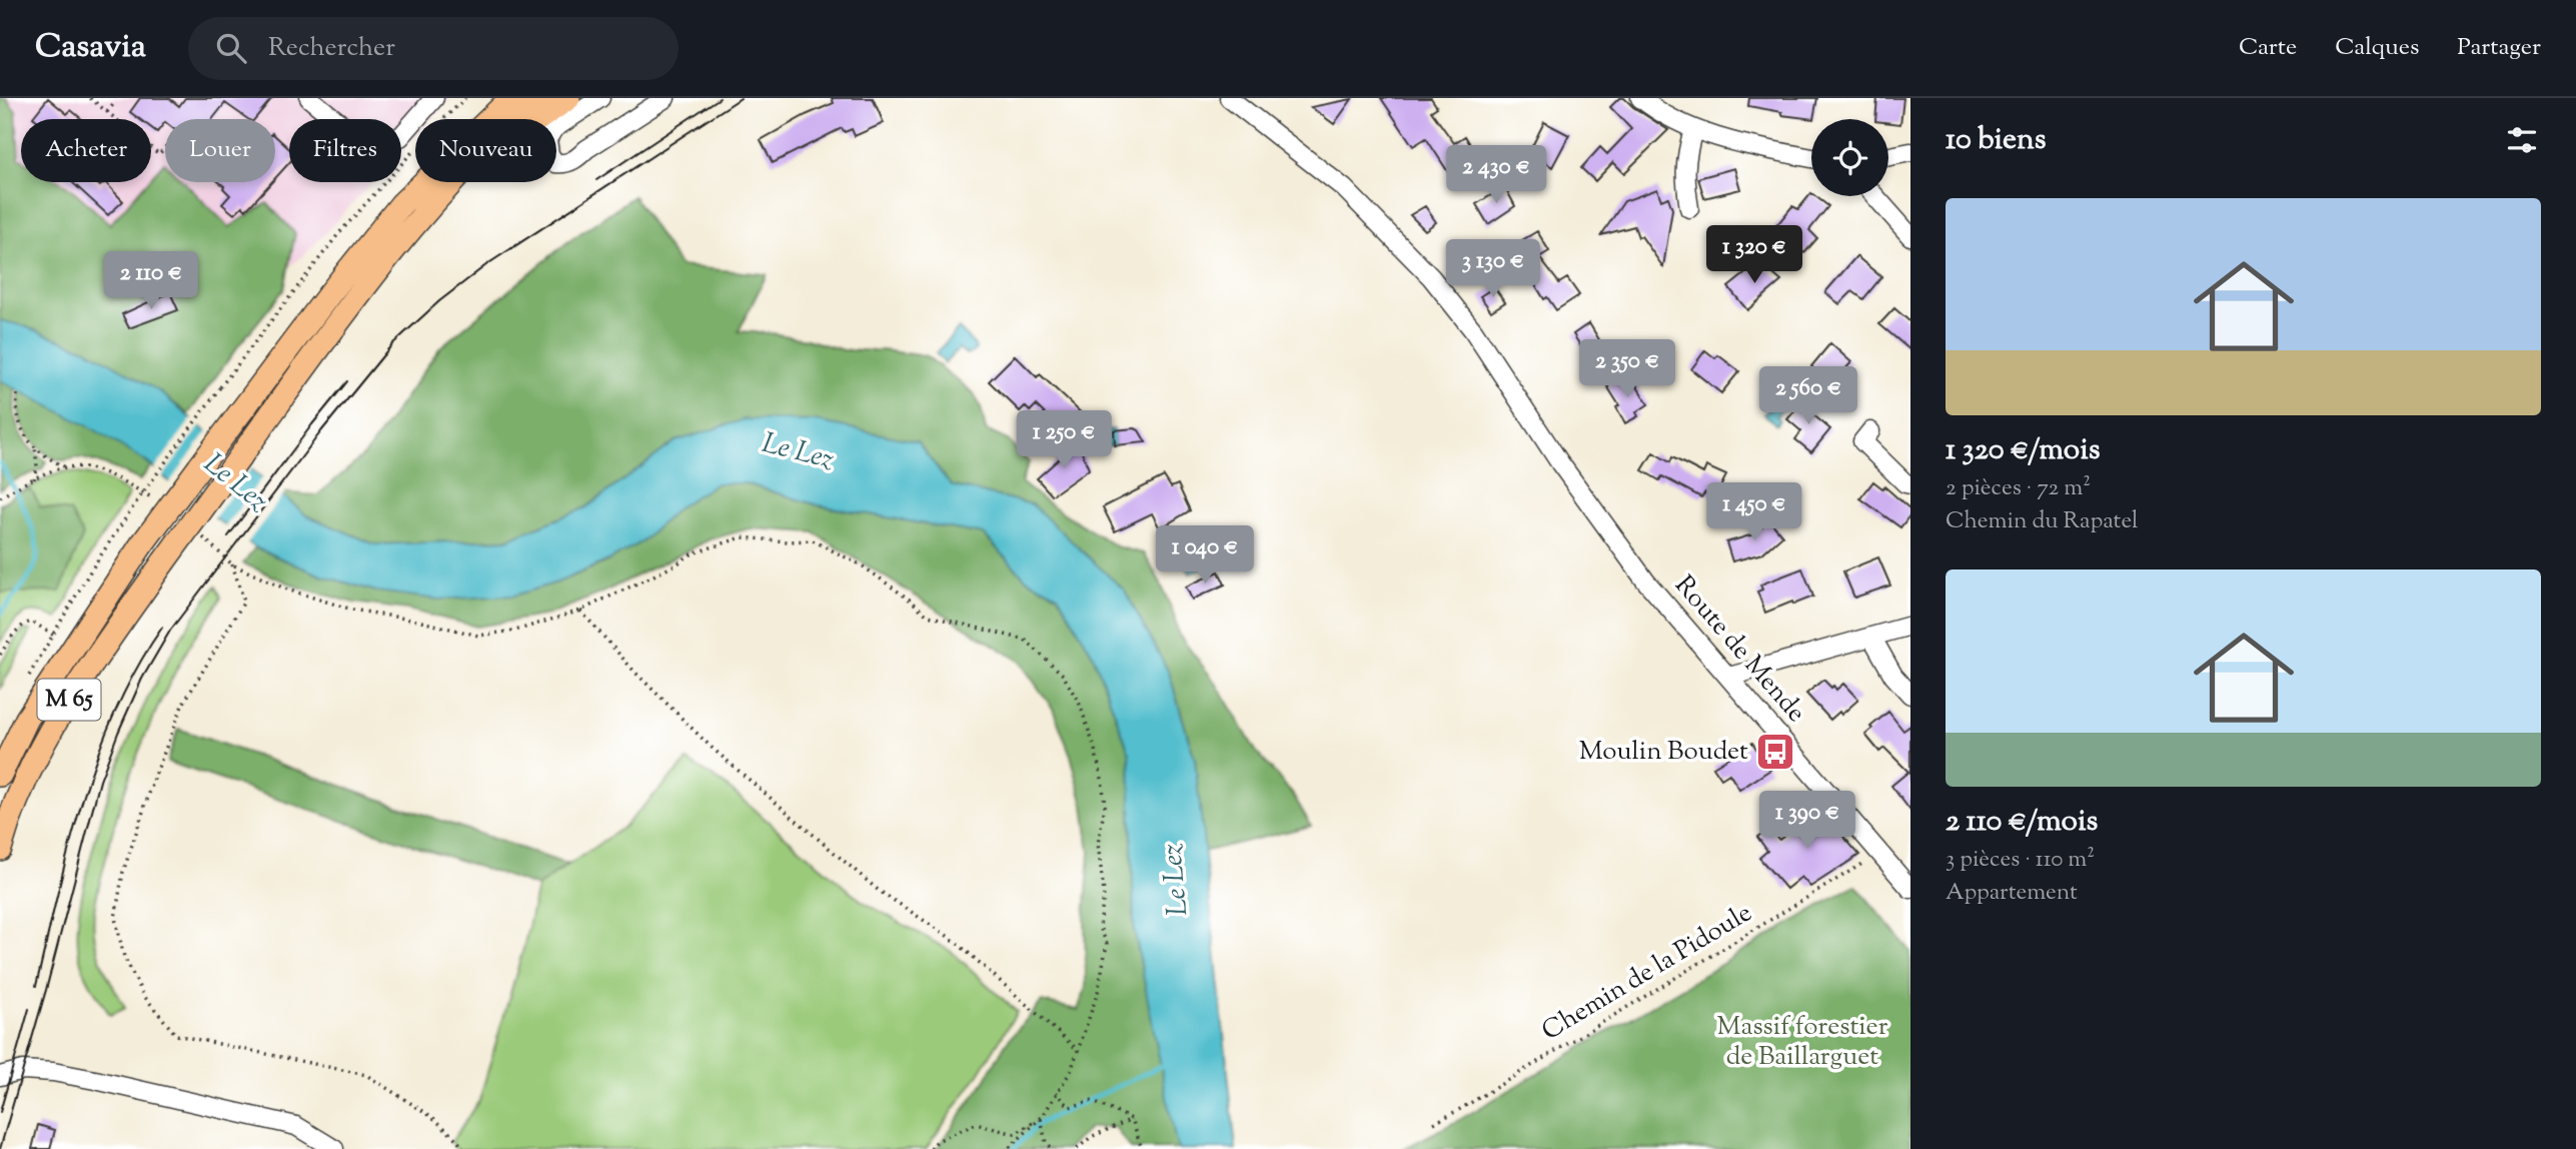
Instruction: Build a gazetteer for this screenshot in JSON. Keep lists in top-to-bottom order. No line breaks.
{"streets":{"main road":["M 65"],"street":["Route de Mende"],"path":["Chemin de la Pidoule"]},"crossings":[["Route de Mende","Chemin de la Pidoule"]],"water":["Le Lez"],"parks":["Massif forestier de Baillarguet"],"places":{"bus stop":["Moulin Boudet"]},"page":{"header":"Casavia","search":"Rechercher","nav":["Carte","Calques","Partager"],"heading":"10 biens","chip":["Acheter","Louer","Filtres","Nouveau"],"price":["2 430 €","1 320 €","3 130 €","2 110 €","2 350 €","2 560 €","1 250 €","1 450 €","1 040 €","1 390 €"],"list":[{"name":"1 320 €/mois","note":"2 pièces · 72 m² · Chemin du Rapatel"},{"name":"2 110 €/mois","note":"3 pièces · 110 m² · Appartement"}]}}
